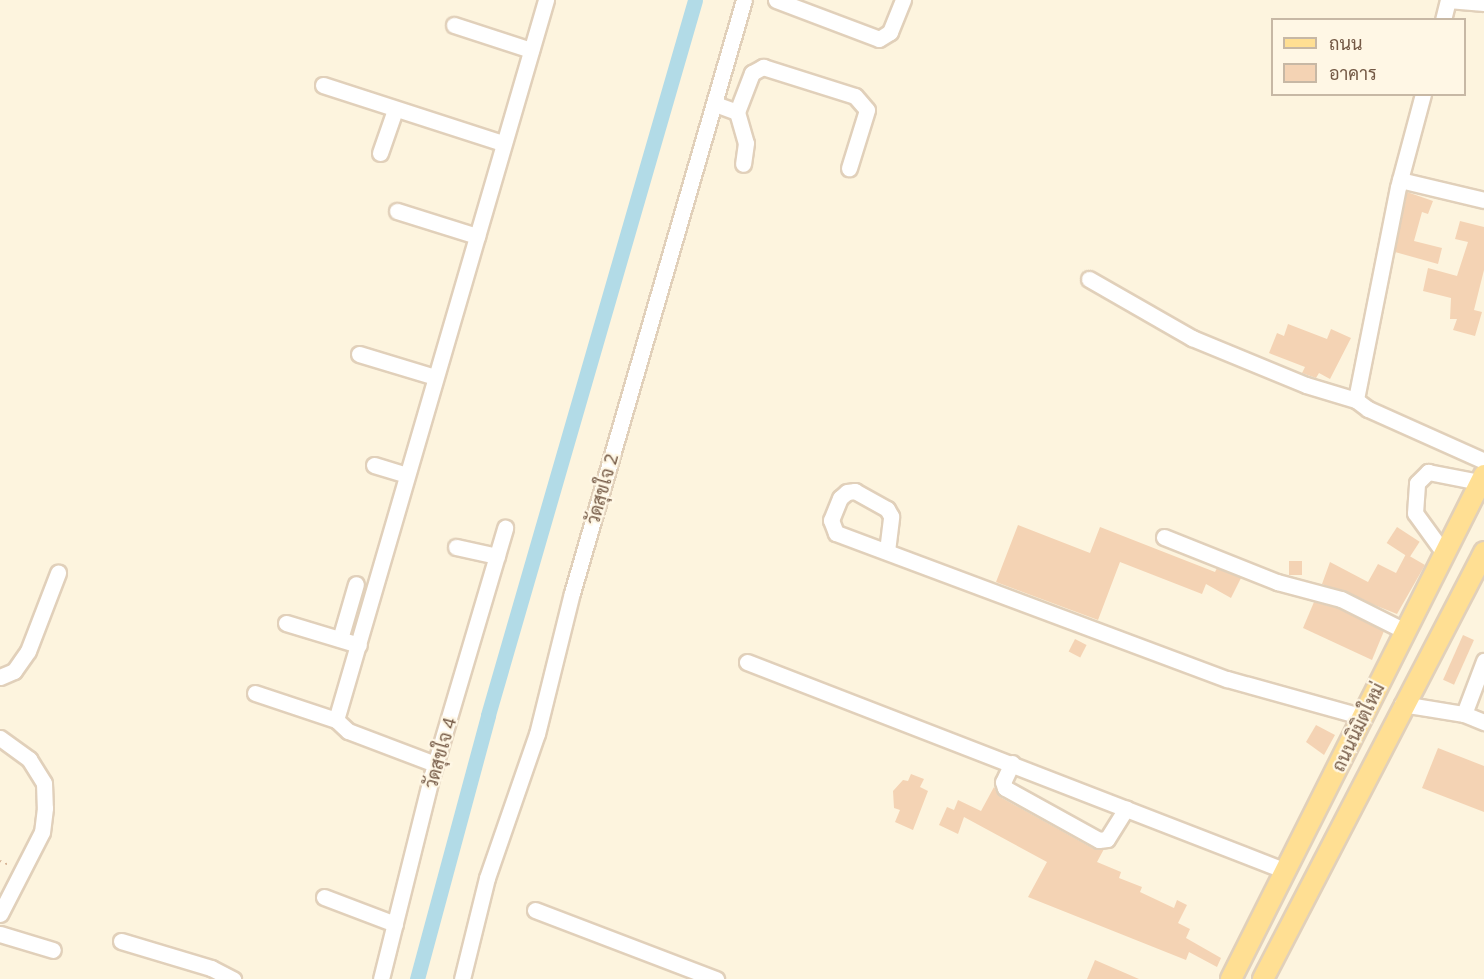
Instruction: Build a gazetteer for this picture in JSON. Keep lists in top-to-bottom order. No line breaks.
{"streets":{"main road":["ถนนนิมิตใหม่"],"street":["วัดสุขใจ 2","วัดสุขใจ 4"]},"legend":["ถนน","อาคาร"]}
